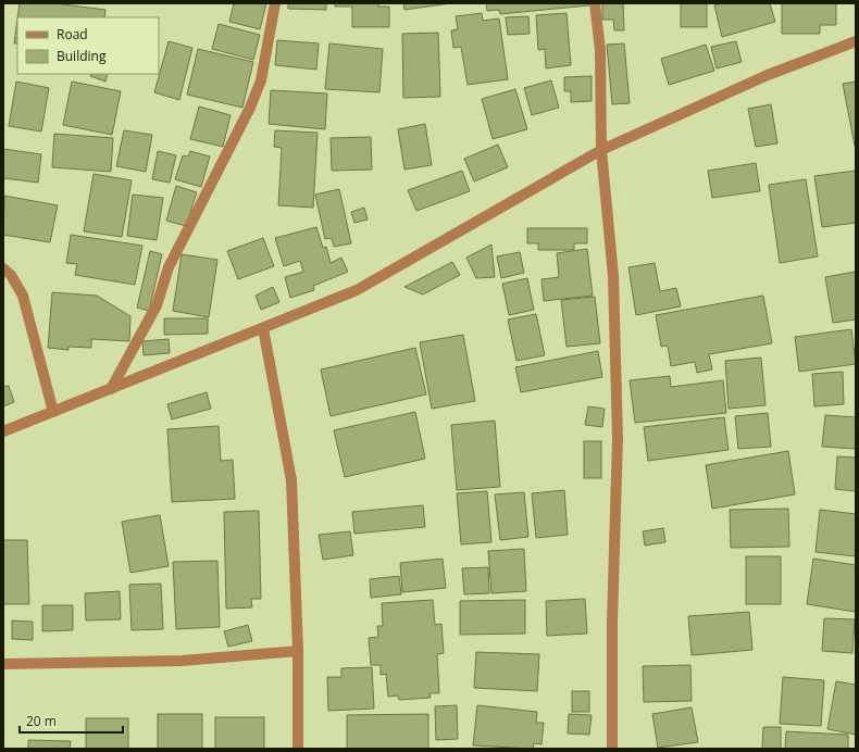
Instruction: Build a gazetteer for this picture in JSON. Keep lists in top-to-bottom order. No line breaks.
{"legend":["Road","Building"],"scale_bar":"20 m"}
